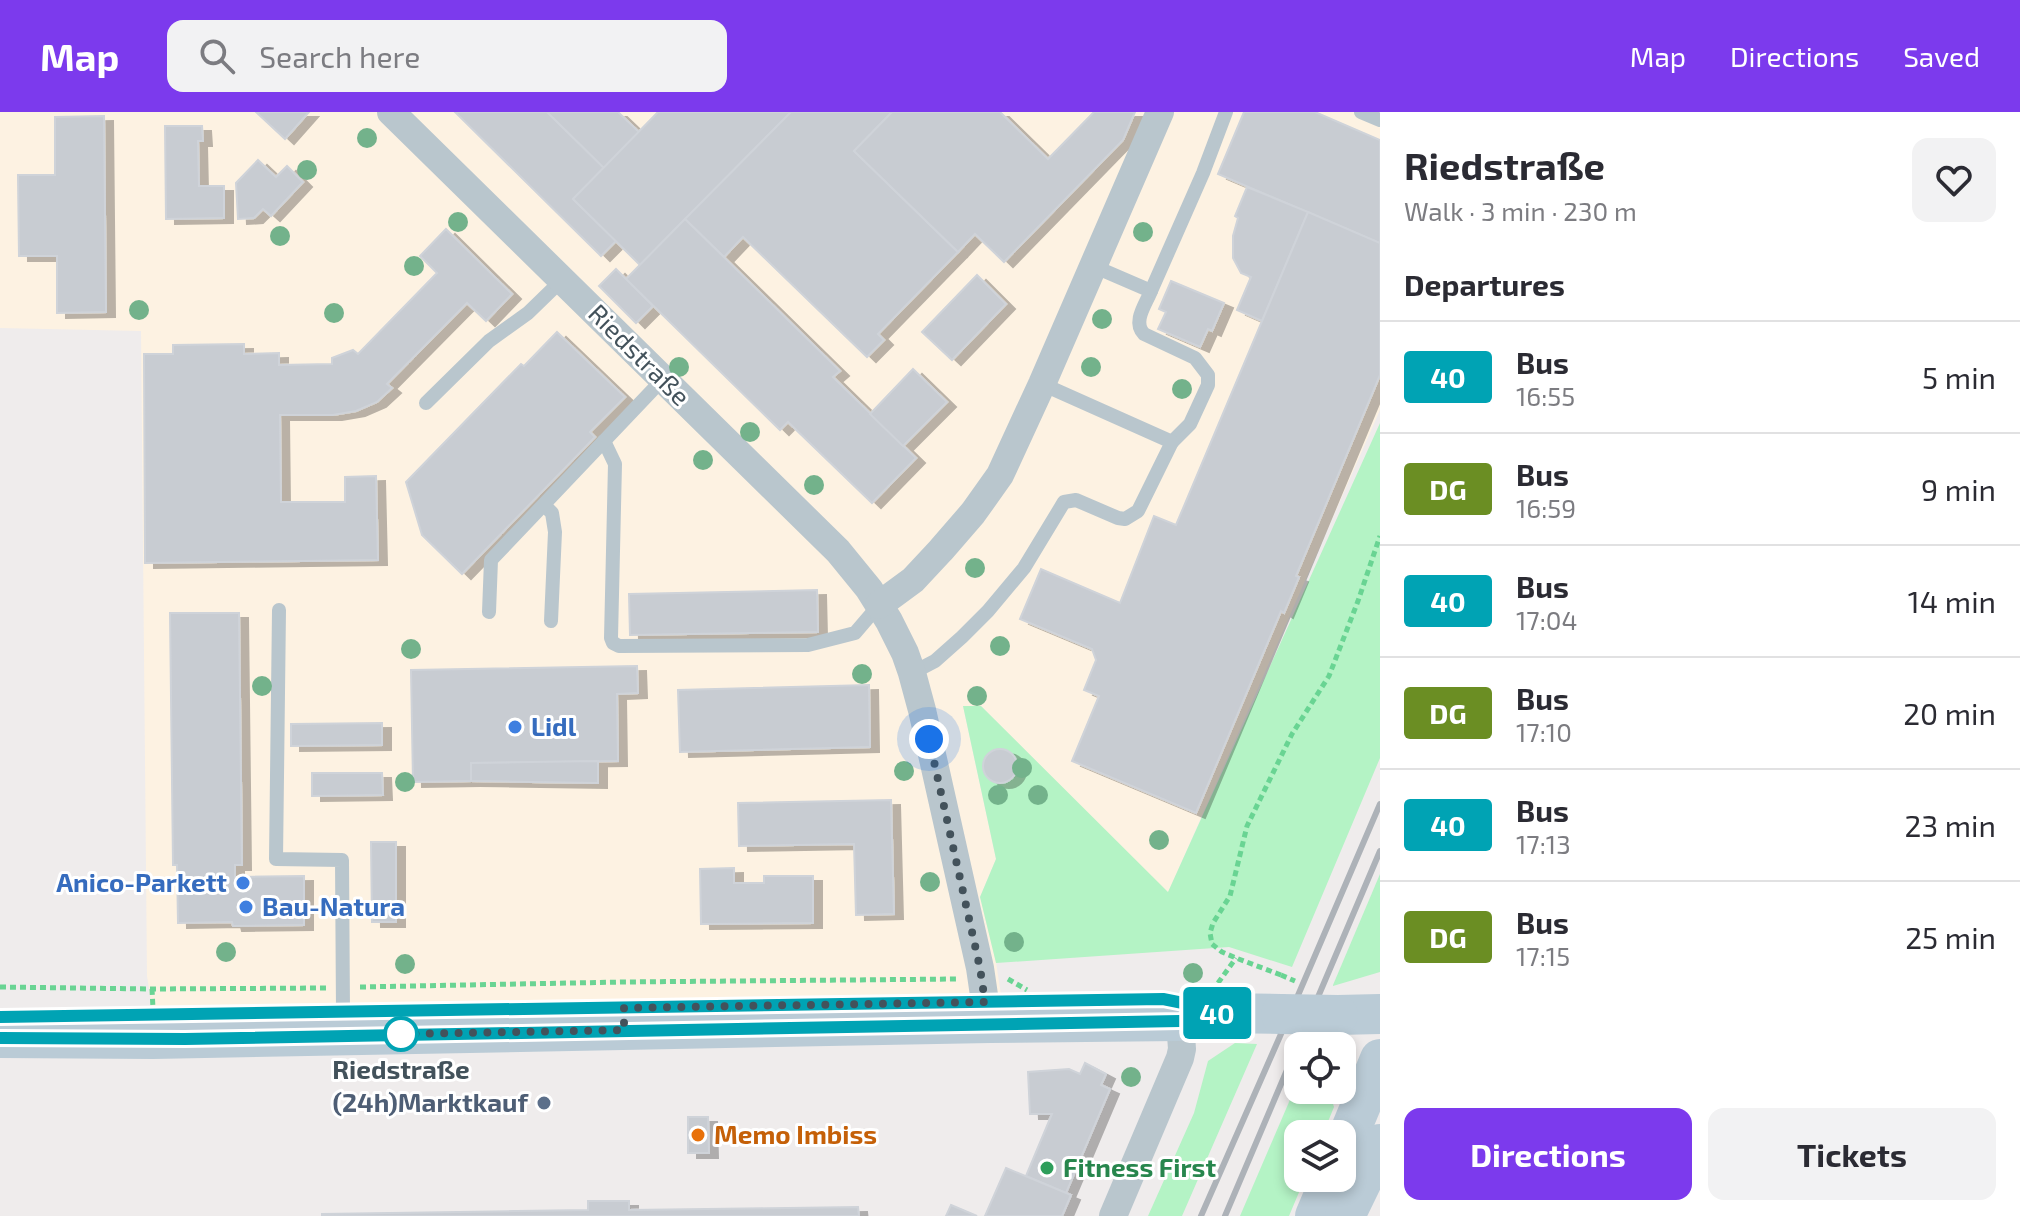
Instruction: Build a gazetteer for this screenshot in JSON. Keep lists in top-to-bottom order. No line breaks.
{"streets":{"street":["Riedstraße"]},"places":["Lidl","Anico-Parkett","Bau-Natura","Riedstraße","(24h)Marktkauf","Memo Imbiss","Fitness First"],"lines":["bus line 40"],"page":{"header":"Map","search":"Search here","nav":["Map","Directions","Saved"],"on_map":"40","heading":[["Riedstraße","Walk · 3 min · 230 m"],"Departures"],"list":[{"mark":"40","name":"Bus","note":"16:55","value":"5 min"},{"mark":"DG","name":"Bus","note":"16:59","value":"9 min"},{"mark":"40","name":"Bus","note":"17:04","value":"14 min"},{"mark":"DG","name":"Bus","note":"17:10","value":"20 min"},{"mark":"40","name":"Bus","note":"17:13","value":"23 min"},{"mark":"DG","name":"Bus","note":"17:15","value":"25 min"}],"buttons":["Directions","Tickets"]}}
